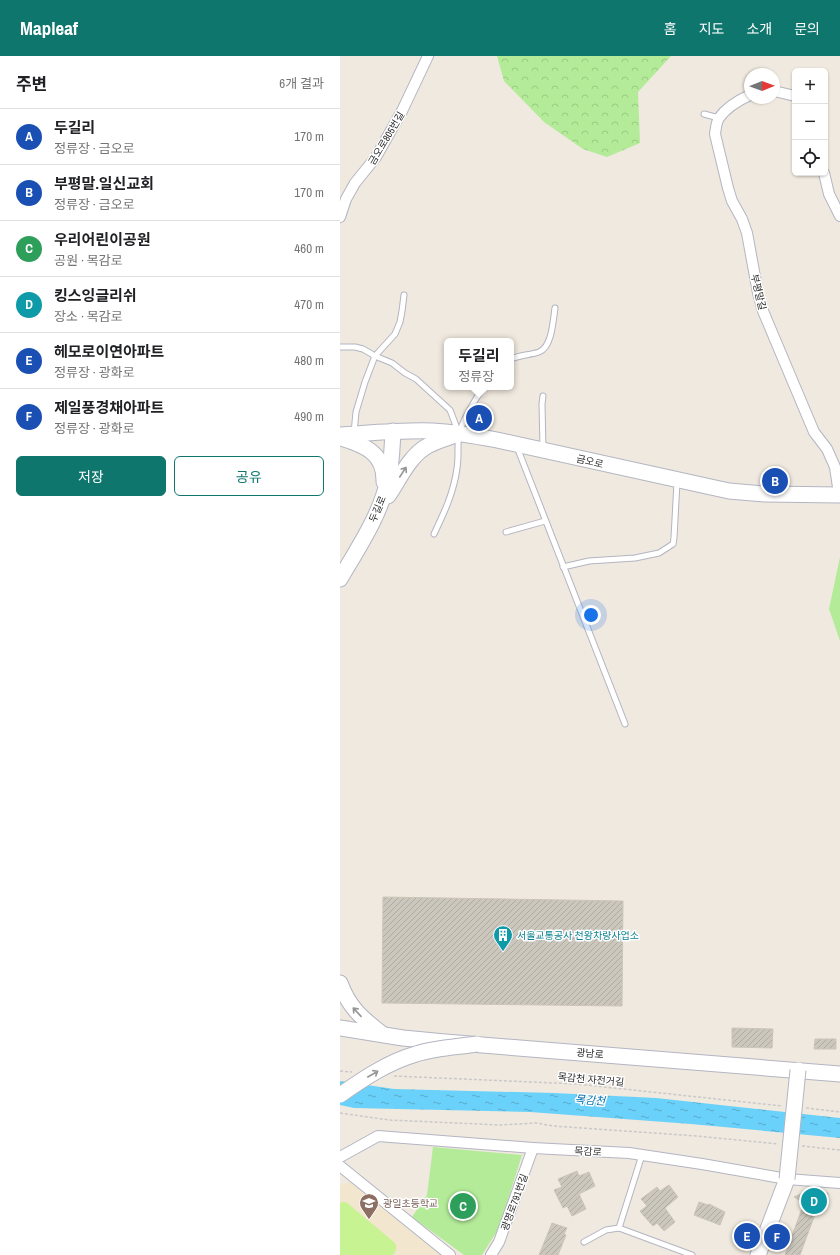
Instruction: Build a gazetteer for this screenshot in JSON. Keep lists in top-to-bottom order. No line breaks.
{"streets":{"street":["금오로805번길","부평말길","금오로","두길로","광남로","목감로","광명로791번길"],"path":["목감천 자전거길"]},"crossings":[["부평말길","금오로"],["금오로","두길로"],["목감로","광명로791번길"]],"water":["목감천"],"places":{"building":["서울교통공사 천왕차량사업소"],"school or university":["광일초등학교"]},"north":"right","page":{"header":"Mapleaf","nav":["홈","지도","소개","문의"],"heading":["주변","6개 결과"],"map_buttons":["+","−"],"list":[{"mark":"A","name":"두길리","note":"정류장 · 금오로","value":"170 m"},{"mark":"B","name":"부평말.일신교회","note":"정류장 · 금오로","value":"170 m"},{"mark":"C","name":"우리어린이공원","note":"공원 · 목감로","value":"460 m"},{"mark":"D","name":"킹스잉글리쉬","note":"장소 · 목감로","value":"470 m"},{"mark":"E","name":"헤모로이연아파트","note":"정류장 · 광화로","value":"480 m"},{"mark":"F","name":"제일풍경채아파트","note":"정류장 · 광화로","value":"490 m"}],"popup":["두길리","정류장"],"pins":["A","B","D","C","E","F"],"buttons":["저장","공유"]}}
